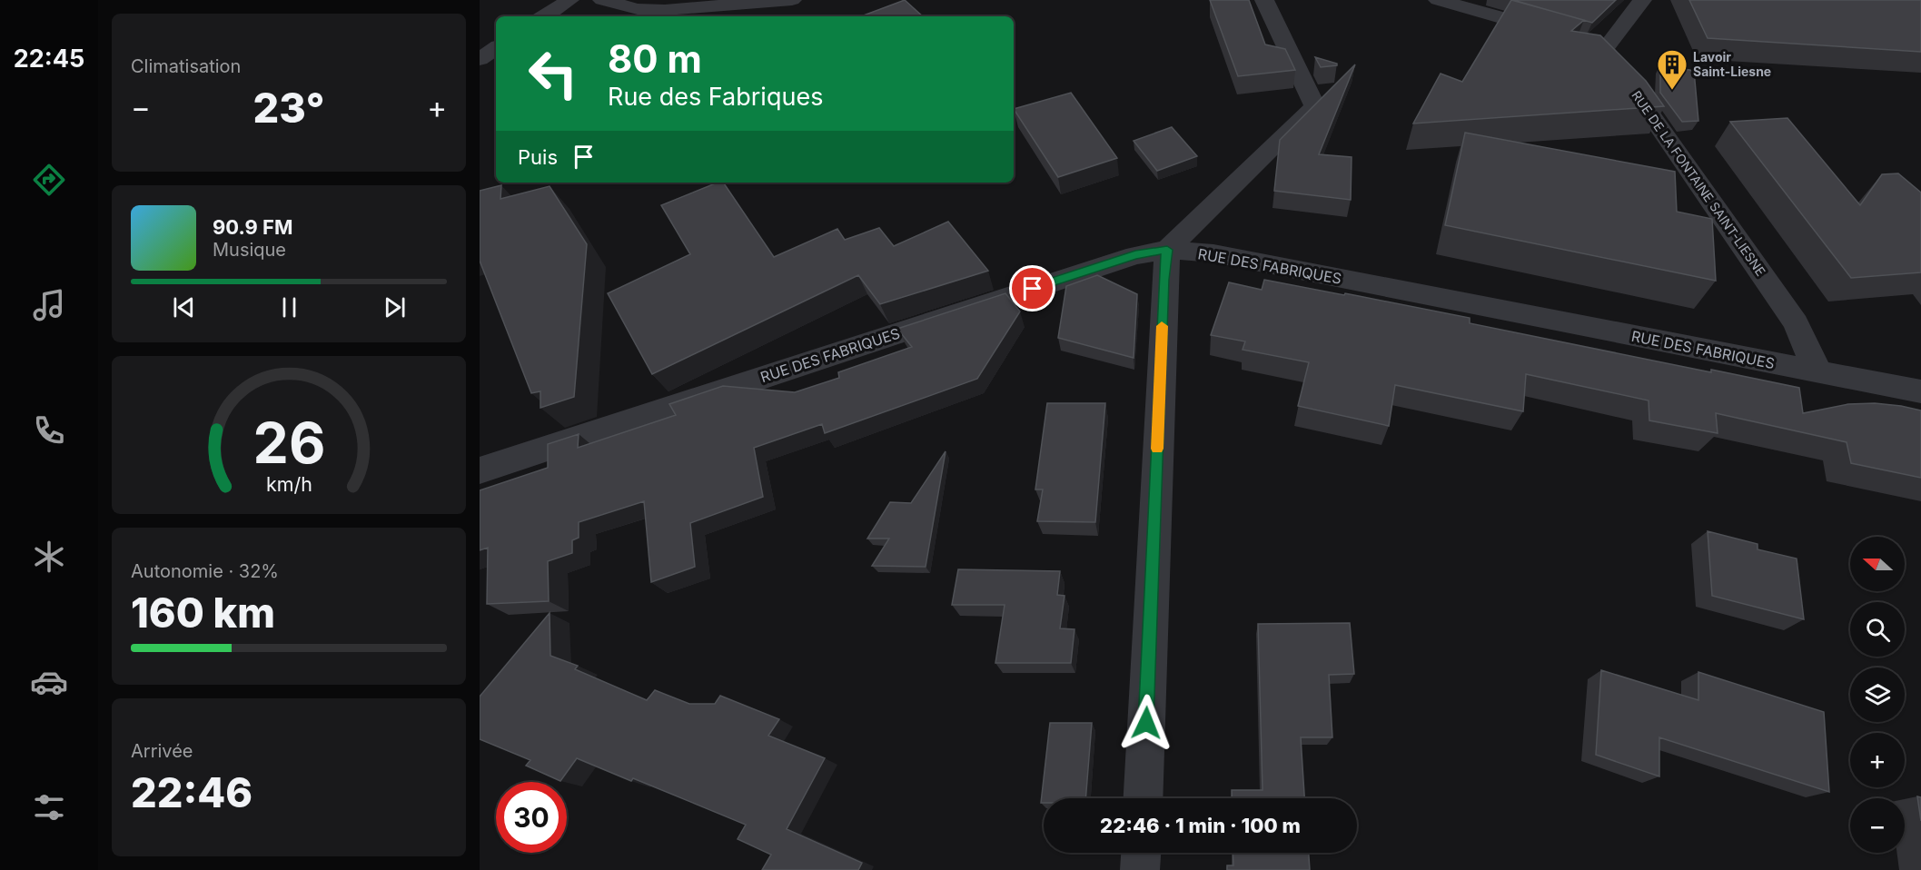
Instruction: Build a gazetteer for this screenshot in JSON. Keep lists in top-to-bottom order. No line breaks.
{"streets":{"street":["RUE DE LA FONTAINE SAINT-LIESNE","RUE DES FABRIQUES"]},"crossings":[["RUE DE LA FONTAINE SAINT-LIESNE","RUE DES FABRIQUES"]],"places":{"building":["Lavoir Saint-Liesne"]},"north":"left","page":{"tabs":"22:45","tile":["Climatisation",["Autonomie · 32%","160 km"],["Arrivée","22:46"]],"turn":["80 m","Rue des Fabriques"],"heat":["−","23°","+"],"then":"Puis","song":["90.9 FM","Musique"],"map_buttons":["+","−"],"limit":"30","trip":"22:46 · 1 min · 100 m","gauge":["26","km/h"]}}
